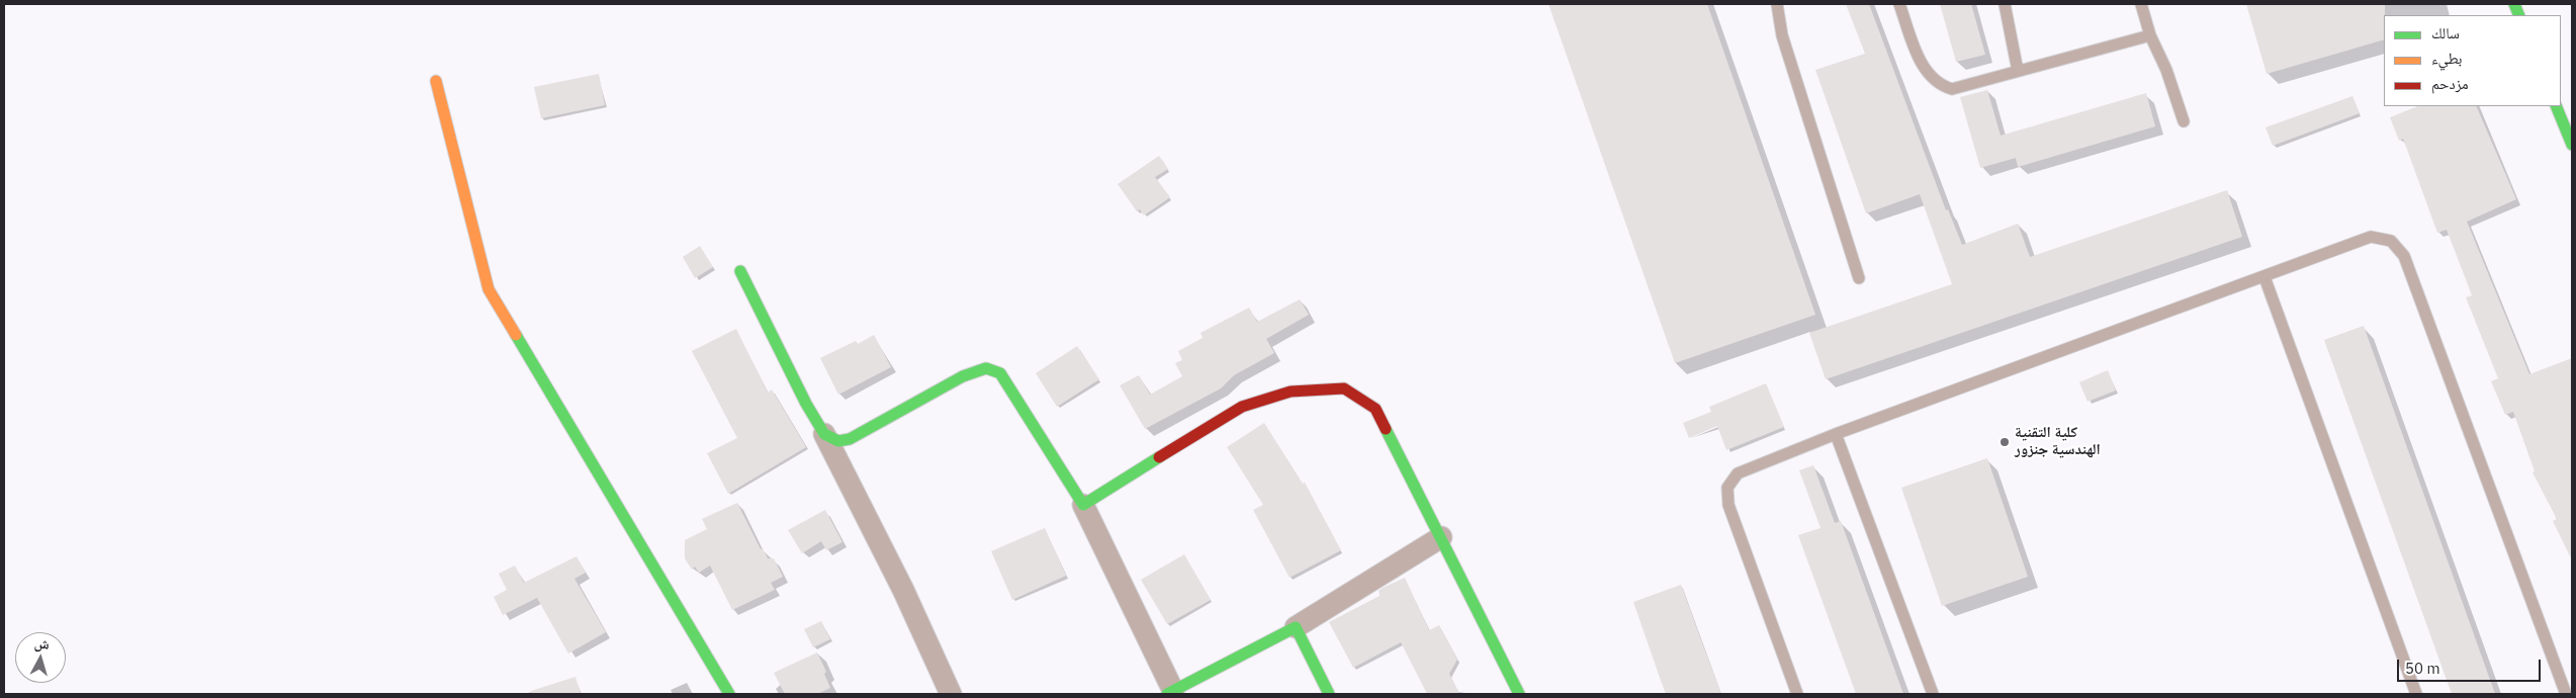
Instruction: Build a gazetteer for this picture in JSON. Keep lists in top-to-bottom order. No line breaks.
{"places":["كلية التقنية الهندسية جنزور"],"legend":["سالك","بطيء","مزدحم"],"scale_bar":"50 m","north":"top"}
